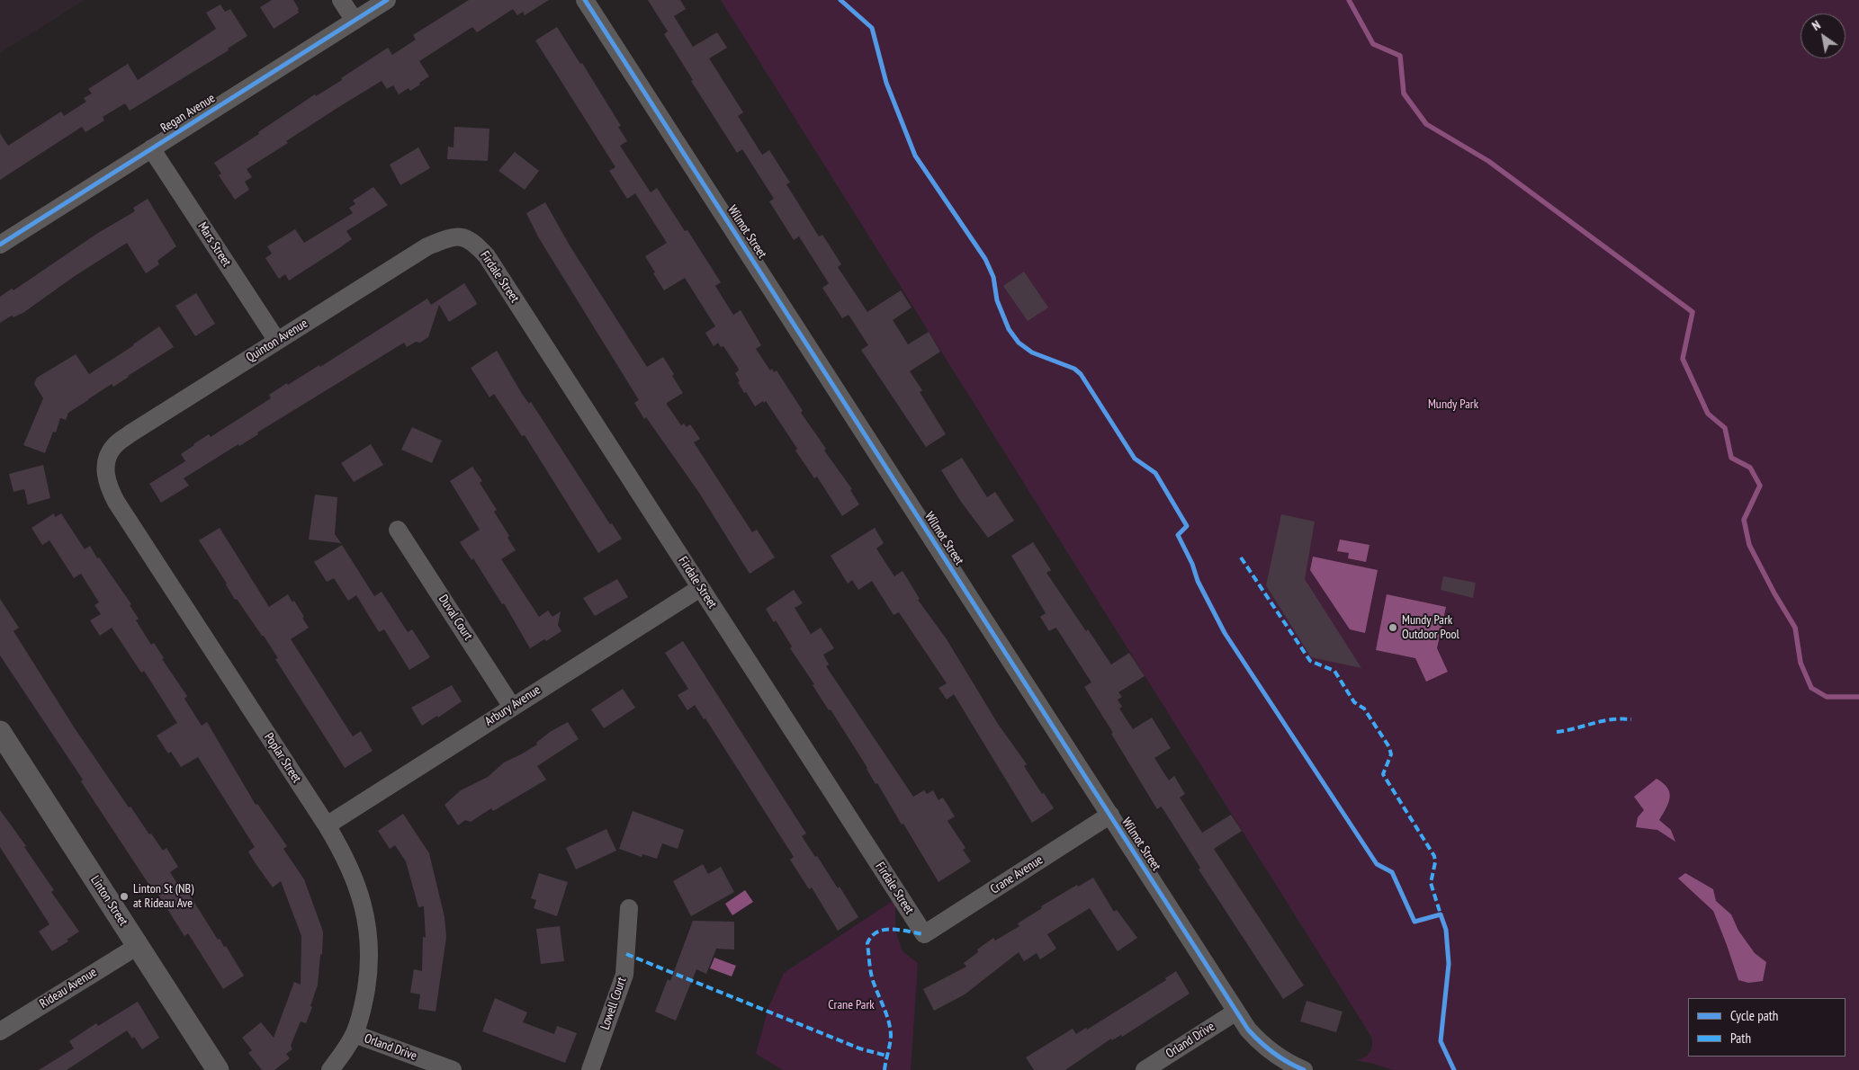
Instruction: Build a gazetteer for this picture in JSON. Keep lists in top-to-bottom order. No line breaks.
{"streets":{"street":["Regan Avenue","Wilmot Street","Mars Street","Firdale Street","Quinton Avenue","Duval Court","Arbury Avenue","Poplar Street","Crane Avenue","Linton Street","Rideau Avenue","Lowell Court","Orland Drive"]},"crossings":[["Regan Avenue","Mars Street"],["Wilmot Street","Crane Avenue"],["Wilmot Street","Orland Drive"],["Mars Street","Quinton Avenue"],["Firdale Street","Quinton Avenue"],["Firdale Street","Arbury Avenue"],["Firdale Street","Crane Avenue"],["Quinton Avenue","Poplar Street"],["Duval Court","Arbury Avenue"],["Arbury Avenue","Poplar Street"],["Poplar Street","Orland Drive"],["Linton Street","Rideau Avenue"]],"parks":["Mundy Park","Crane Park"],"places":["Mundy Park Outdoor Pool","Linton St (NB) at Rideau Ave"],"legend":["Cycle path","Path"],"north":"top left"}
